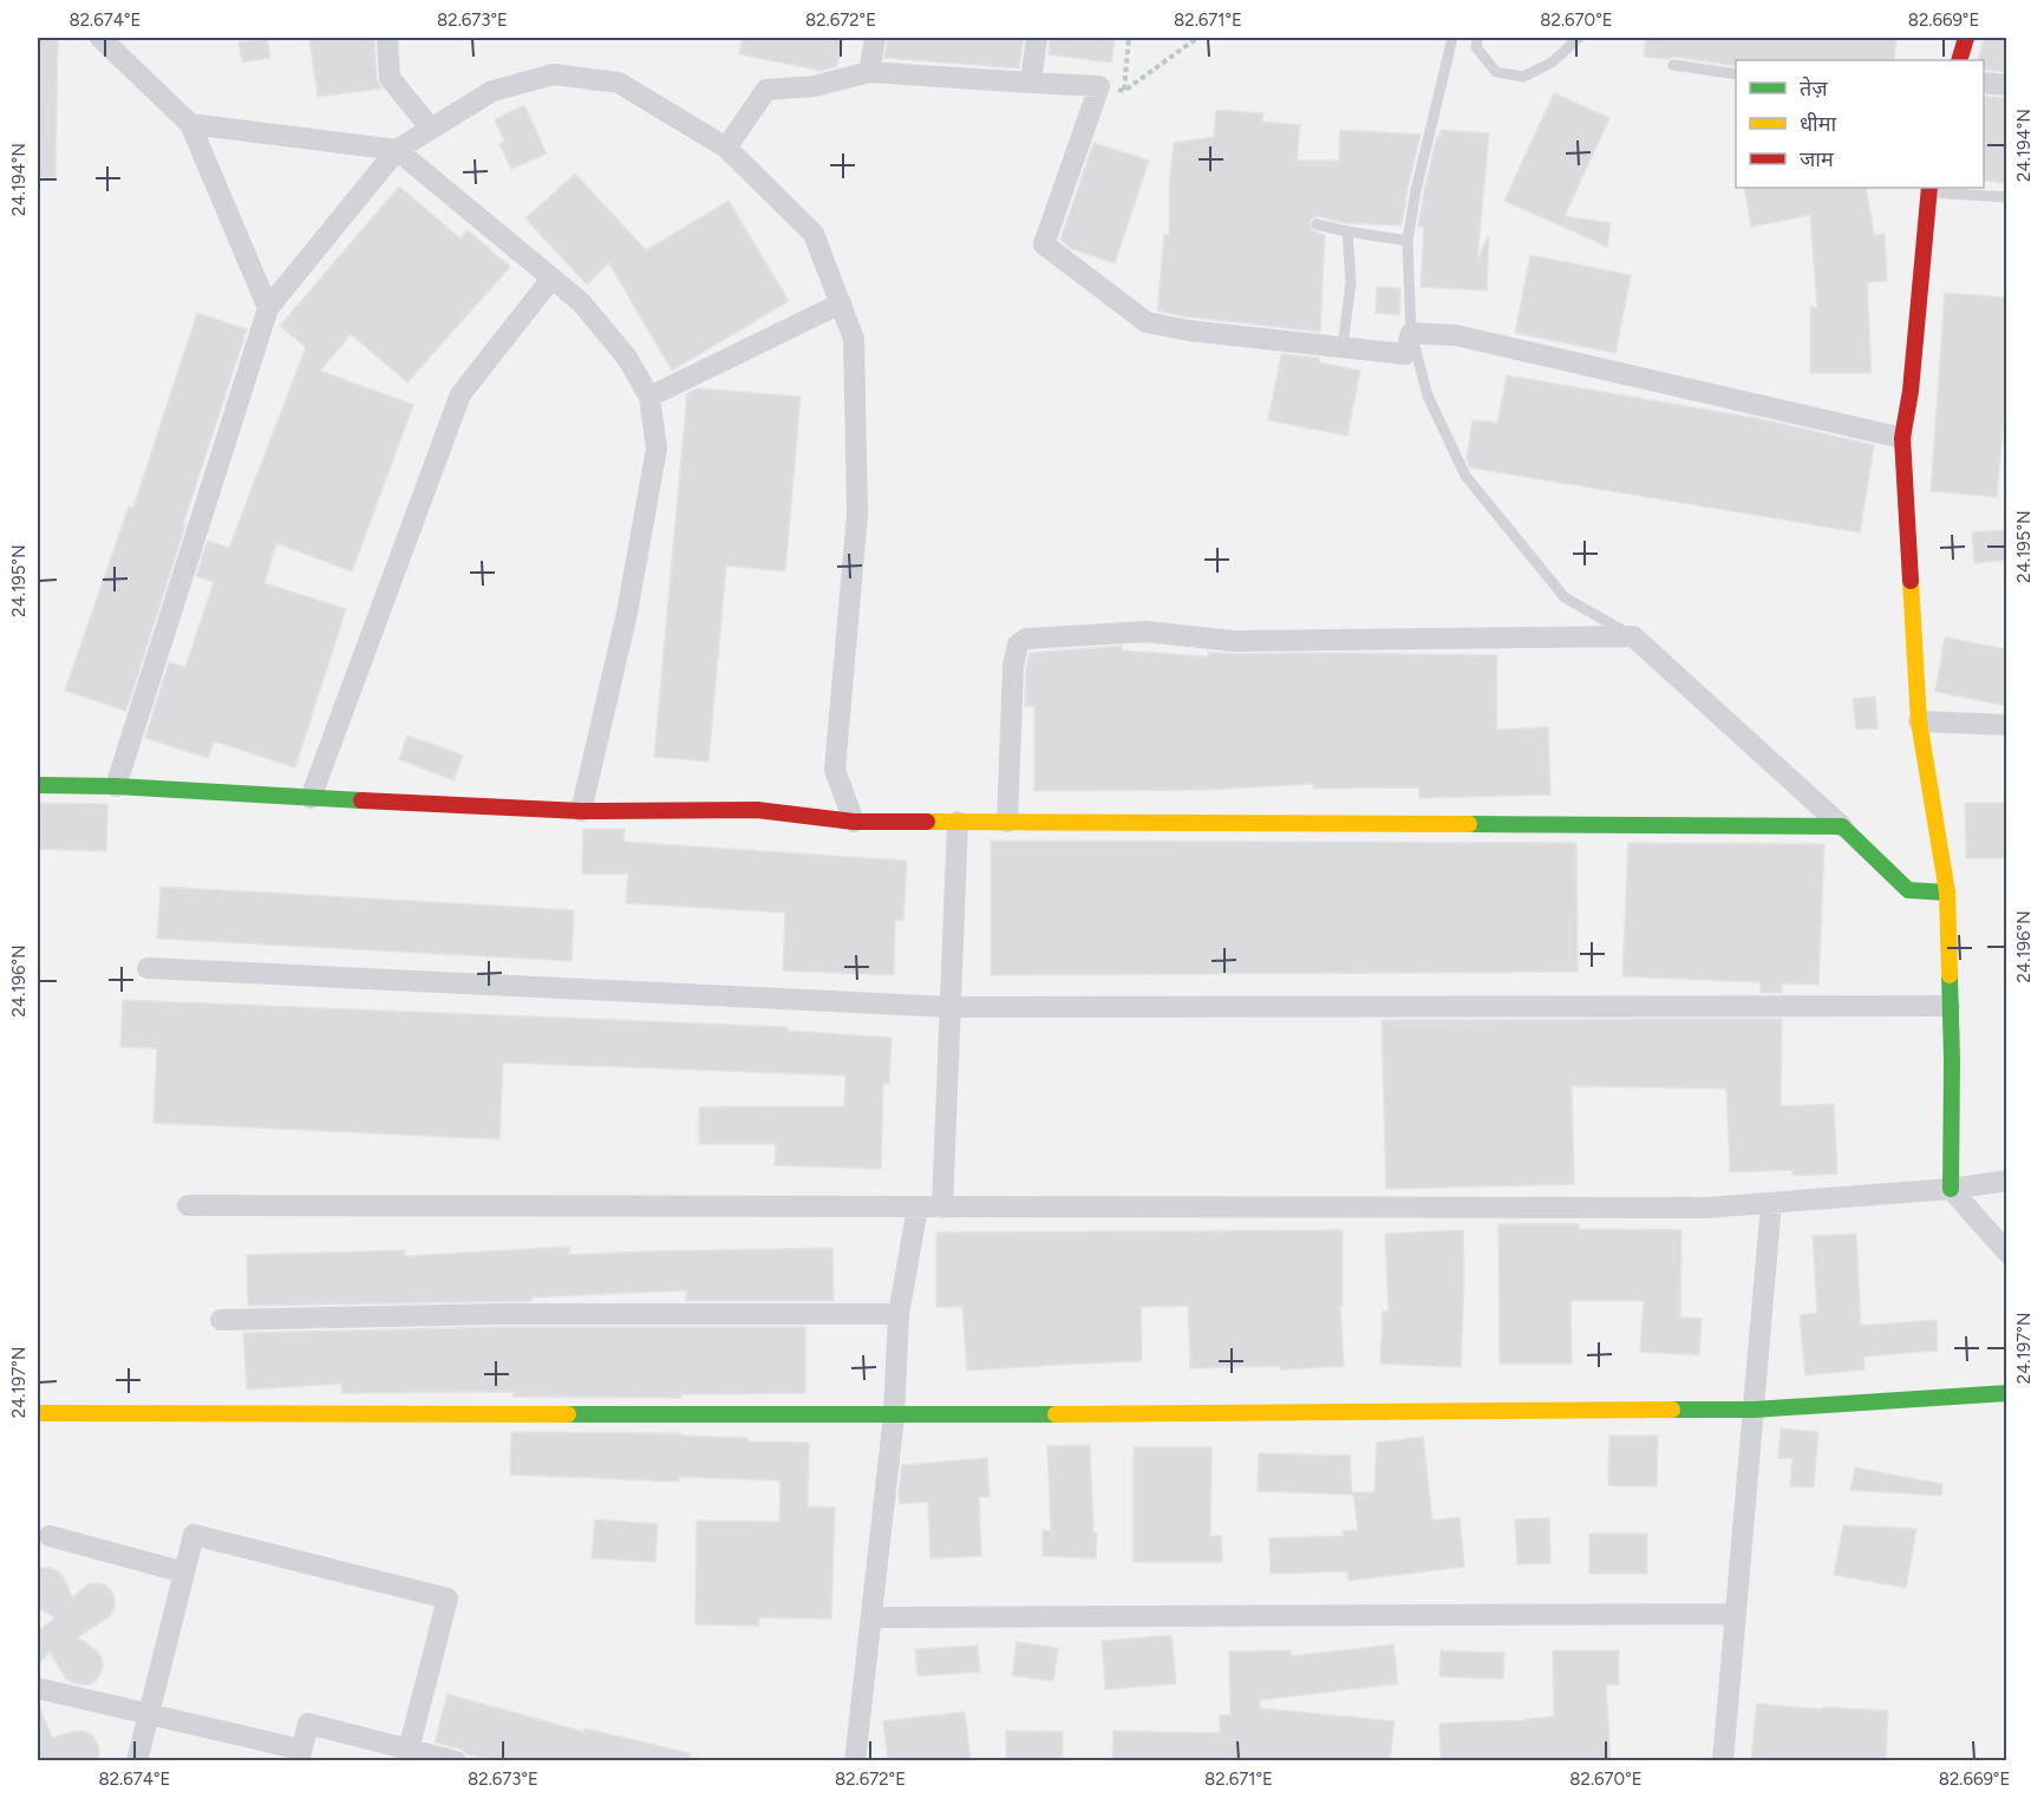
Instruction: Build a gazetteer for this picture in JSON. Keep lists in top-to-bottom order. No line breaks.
{"legend":["तेज़","धीमा","जाम"],"coordinates":["82.674°E","82.673°E","82.672°E","82.671°E","82.670°E","82.669°E","24.194°N","24.195°N","24.196°N","24.197°N"]}
